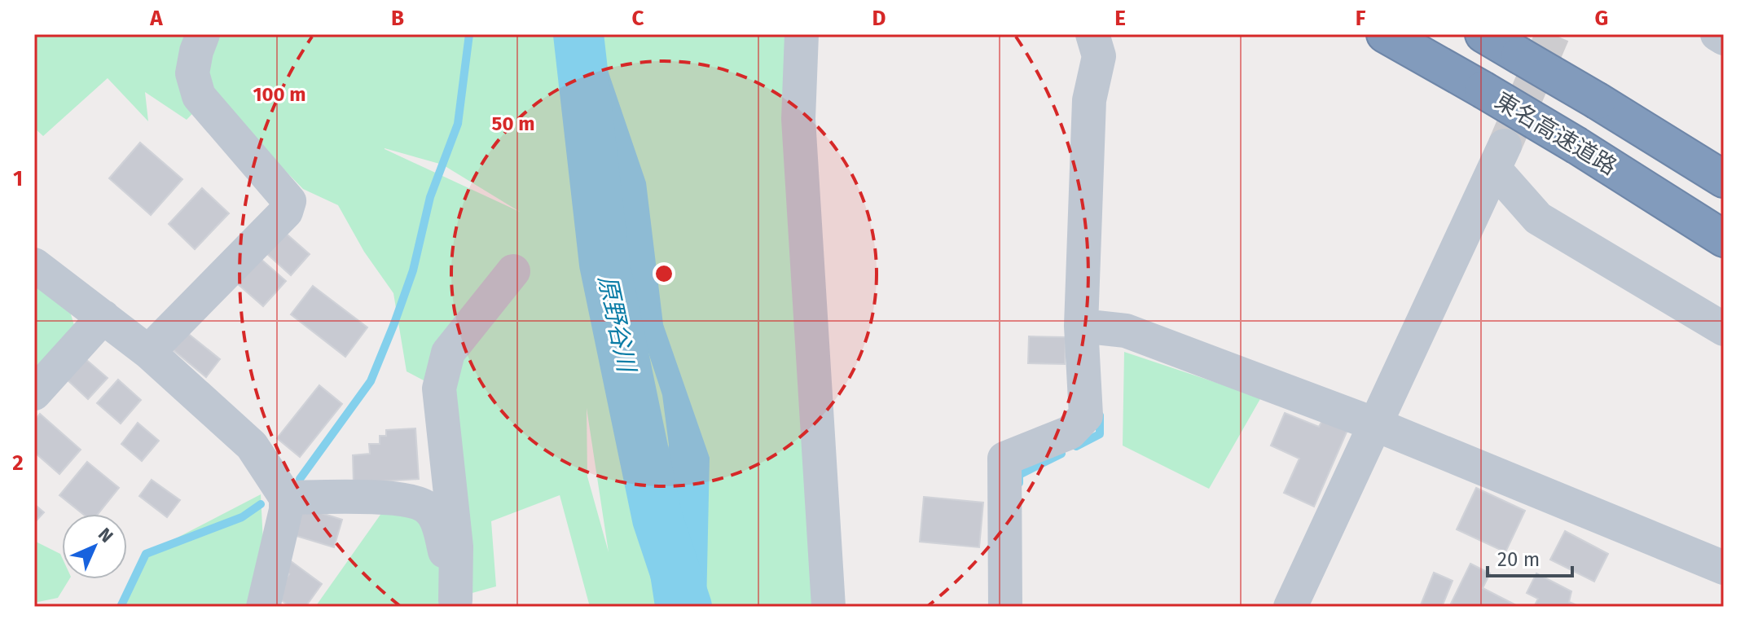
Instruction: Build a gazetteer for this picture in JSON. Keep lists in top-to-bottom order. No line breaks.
{"streets":{"highway":["東名高速道路"]},"water":["原野谷川"],"scale_bar":"20 m","north":"top right","grid":{"columns":["A","B","C","D","E","F","G"],"rows":["1","2"]},"rings":["100 m","50 m"]}
